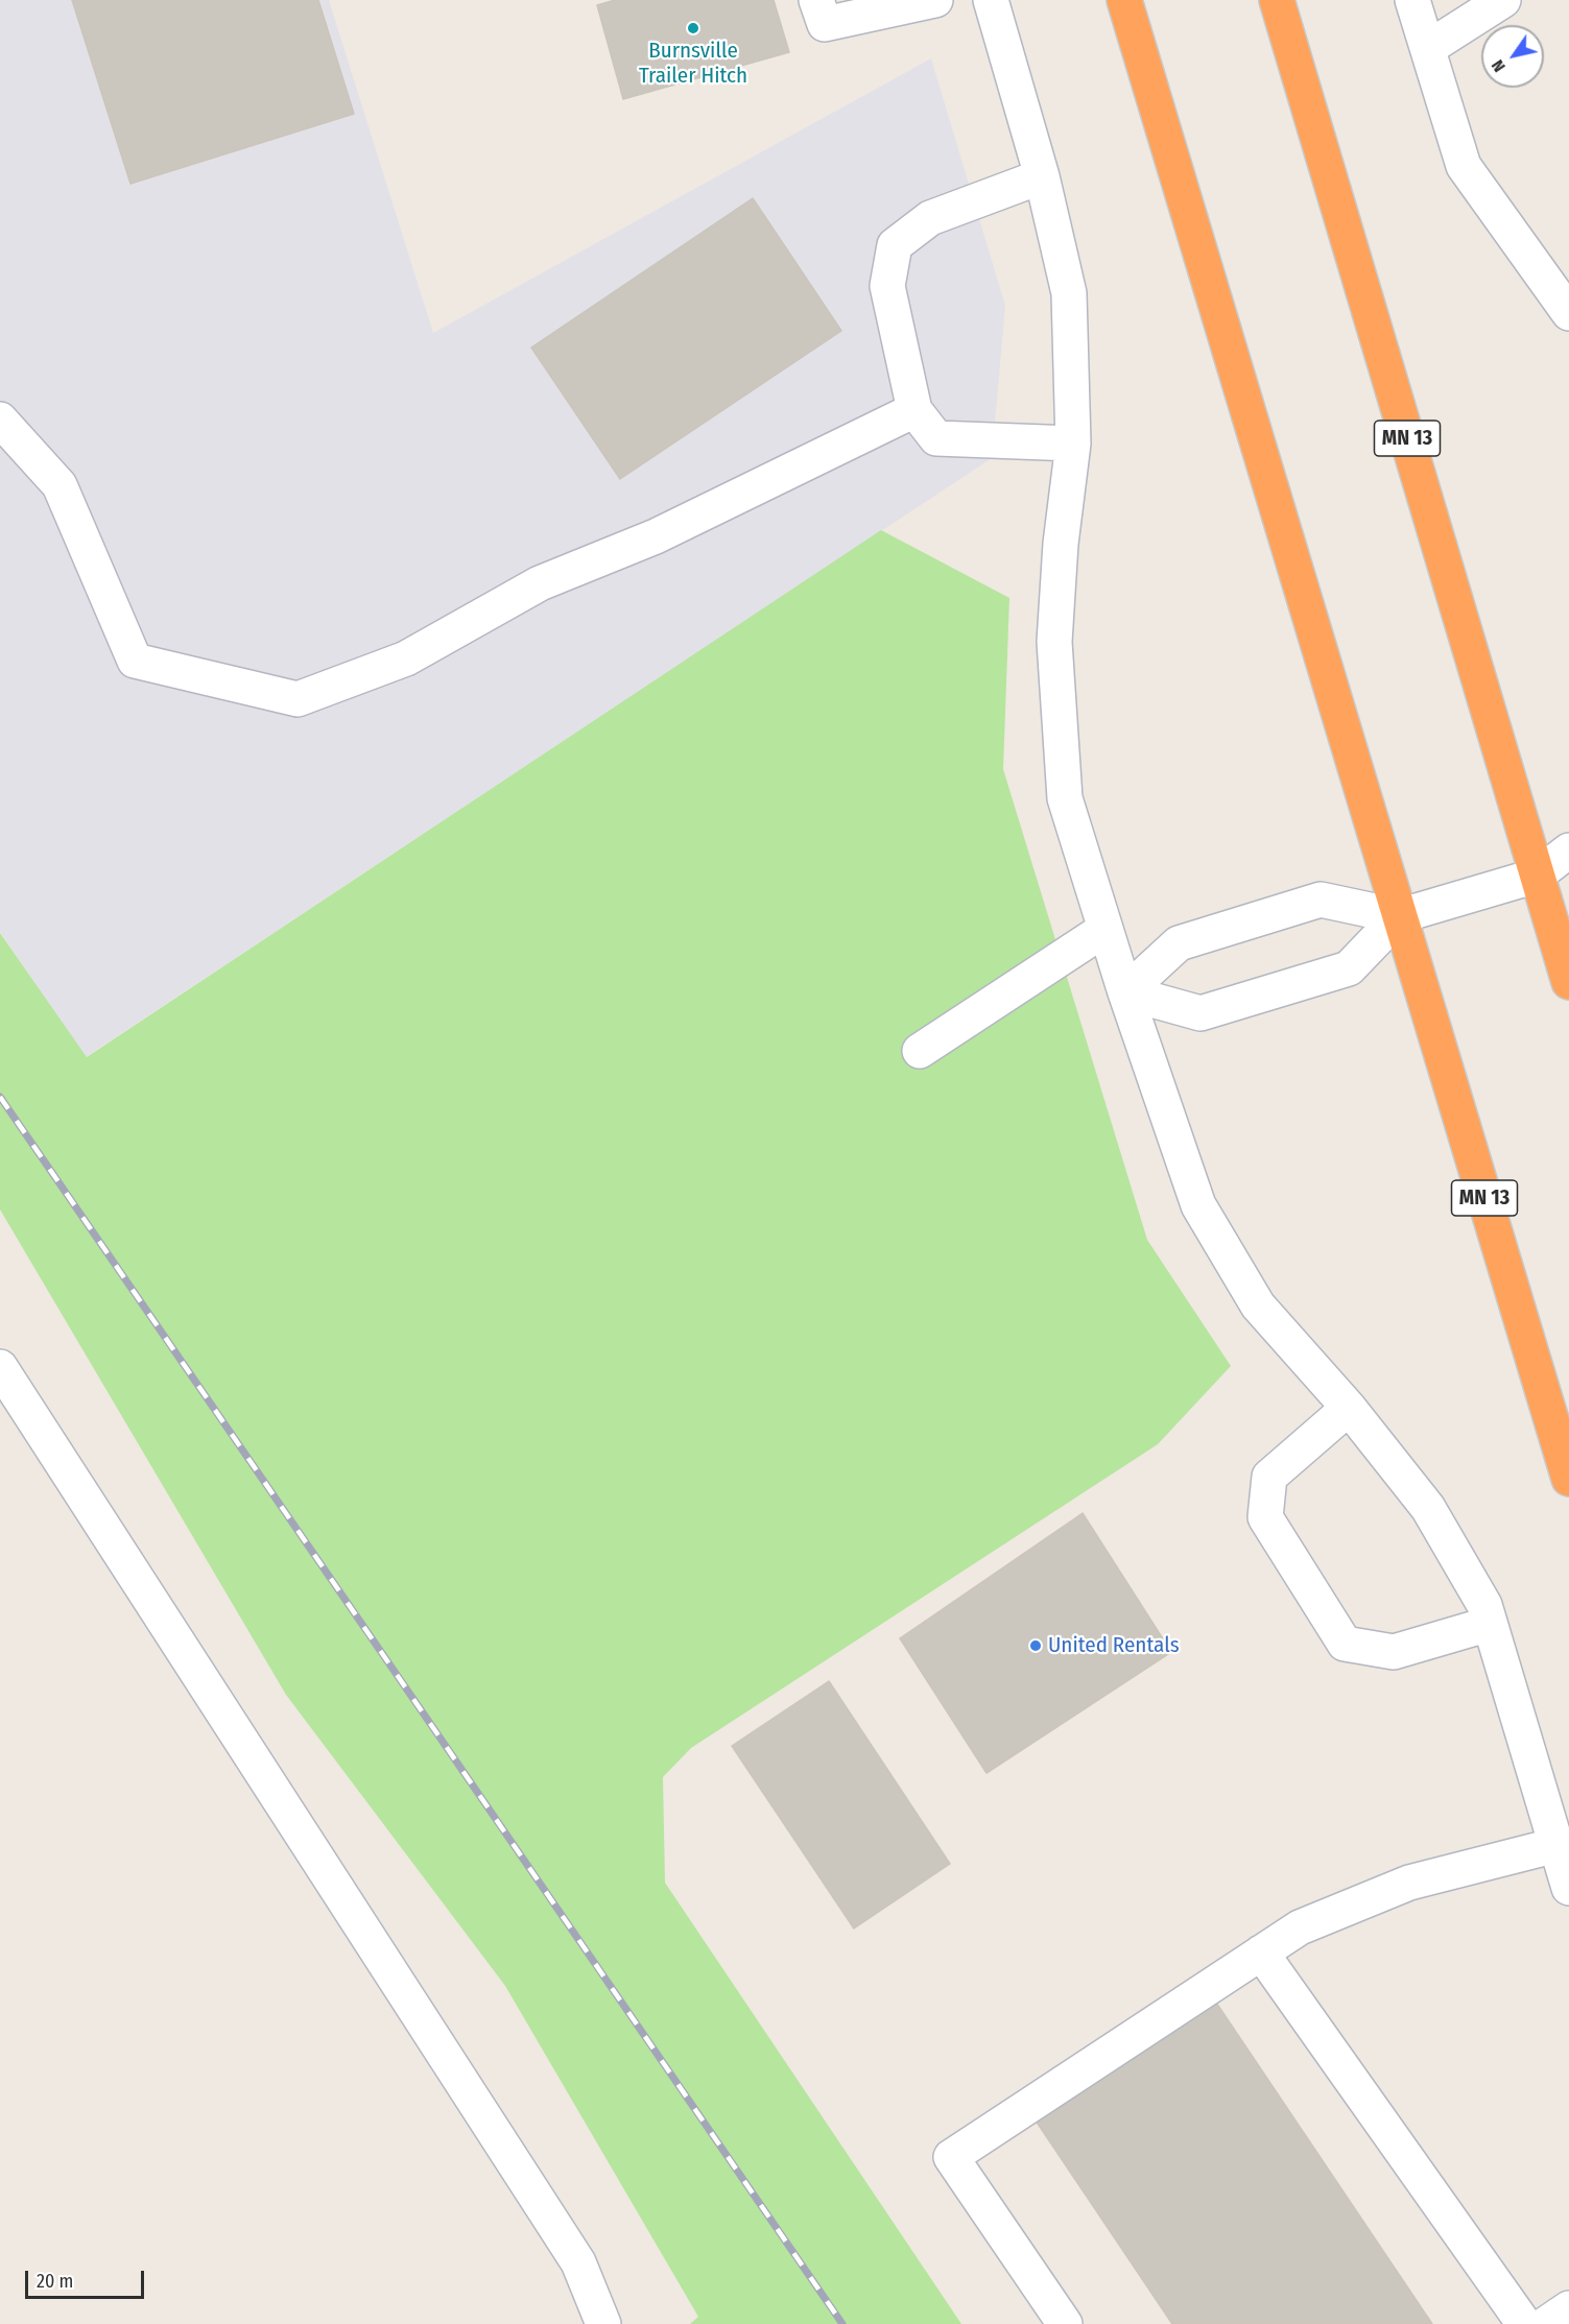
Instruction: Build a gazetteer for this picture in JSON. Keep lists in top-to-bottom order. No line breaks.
{"streets":{"highway":["MN 13"]},"places":["Burnsville Trailer Hitch","United Rentals"],"scale_bar":"20 m","north":"bottom left"}
